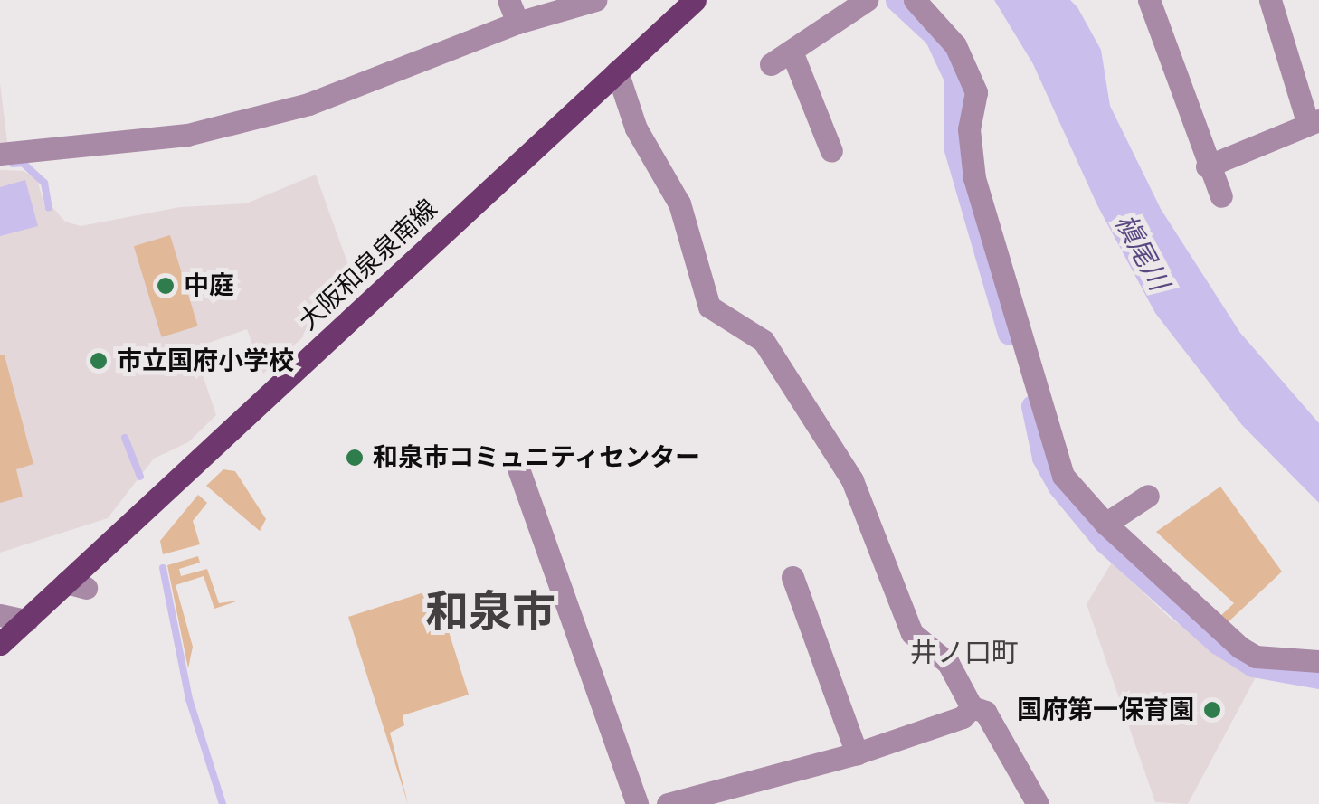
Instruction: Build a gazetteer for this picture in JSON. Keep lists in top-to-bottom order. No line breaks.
{"streets":{"main road":["大阪和泉泉南線"]},"districts":["和泉市","井ノ口町"],"water":["槇尾川"],"places":["中庭","市立国府小学校","和泉市コミュニティセンター","国府第一保育園"]}
